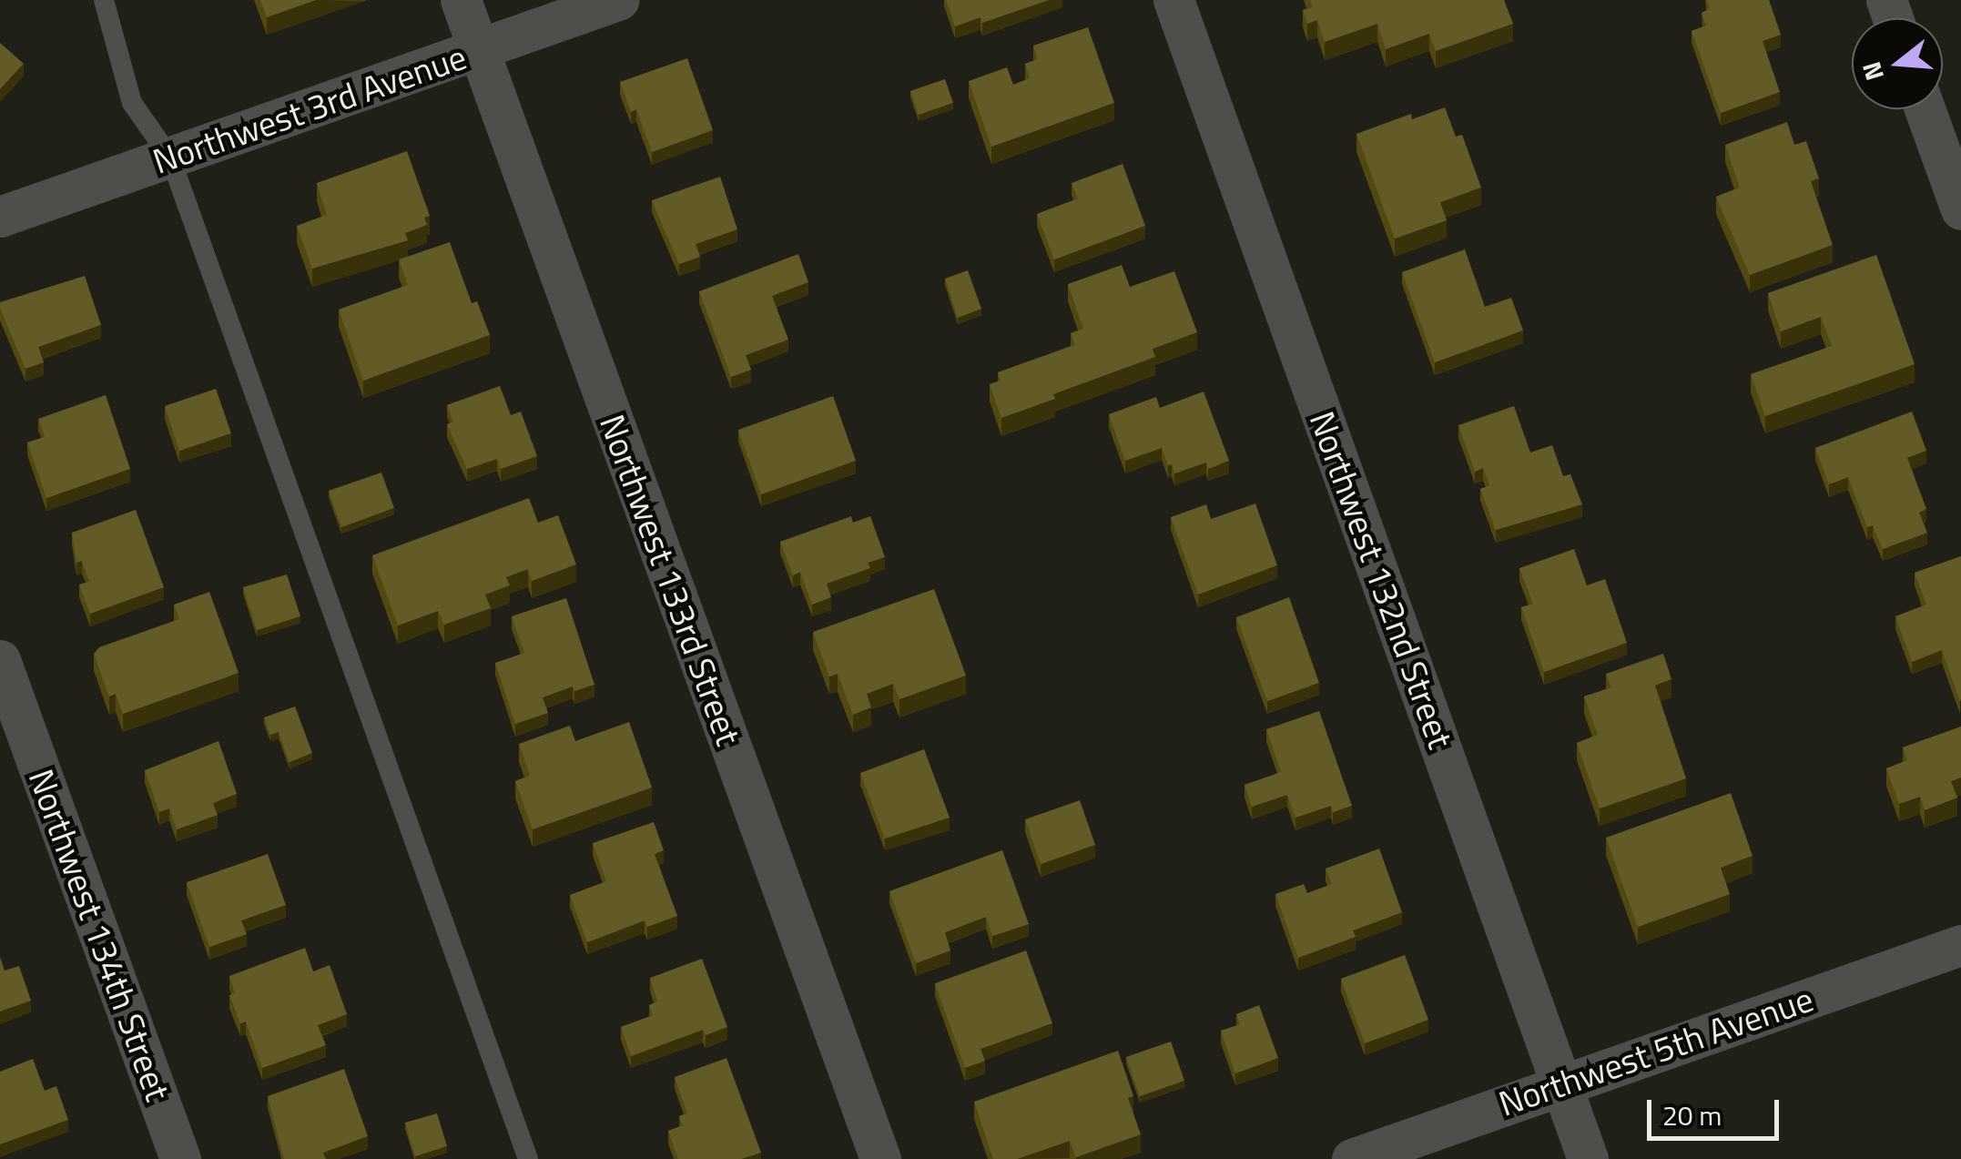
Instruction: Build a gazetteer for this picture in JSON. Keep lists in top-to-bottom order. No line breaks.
{"streets":{"street":["Northwest 3rd Avenue","Northwest 133rd Street","Northwest 132nd Street","Northwest 134th Street","Northwest 5th Avenue"]},"crossings":[["Northwest 3rd Avenue","Northwest 133rd Street"],["Northwest 132nd Street","Northwest 5th Avenue"]],"scale_bar":"20 m","north":"left"}
